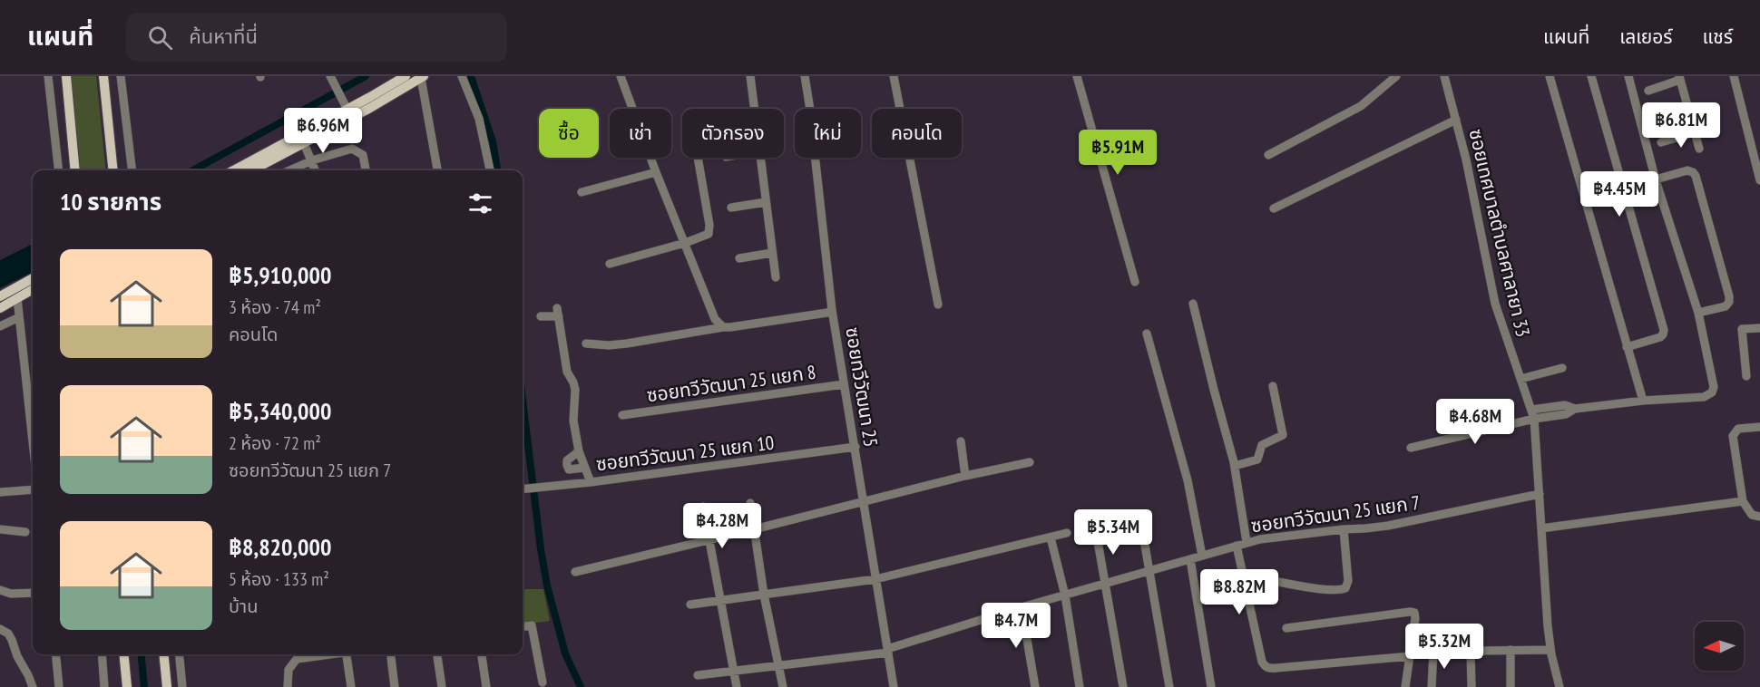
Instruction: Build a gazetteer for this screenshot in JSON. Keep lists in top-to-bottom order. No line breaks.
{"streets":{"street":["ซอยเทศบาลตำบลศาลายา 33","ซอยทวีวัฒนา 25 แยก 8","ซอยทวีวัฒนา 25","ซอยทวีวัฒนา 25 แยก 10","ซอยทวีวัฒนา 25 แยก 7"]},"crossings":[["ซอยเทศบาลตำบลศาลายา 33","ซอยทวีวัฒนา 25 แยก 7"],["ซอยทวีวัฒนา 25 แยก 8","ซอยทวีวัฒนา 25"],["ซอยทวีวัฒนา 25","ซอยทวีวัฒนา 25 แยก 10"],["ซอยทวีวัฒนา 25","ซอยทวีวัฒนา 25 แยก 7"]],"north":"left","page":{"header":"แผนที่","search":"ค้นหาที่นี่","nav":["แผนที่","เลเยอร์","แชร์"],"price":["฿6.81M","฿6.96M","฿5.91M","฿4.45M","฿4.68M","฿4.28M","฿5.34M","฿8.82M","฿4.7M","฿5.32M"],"chip":["ซื้อ","เช่า","ตัวกรอง","ใหม่","คอนโด"],"heading":"10 รายการ","list":[{"name":"฿5,910,000","note":"3 ห้อง · 74 m² · คอนโด"},{"name":"฿5,340,000","note":"2 ห้อง · 72 m² · ซอยทวีวัฒนา 25 แยก 7"},{"name":"฿8,820,000","note":"5 ห้อง · 133 m² · บ้าน"}]}}
